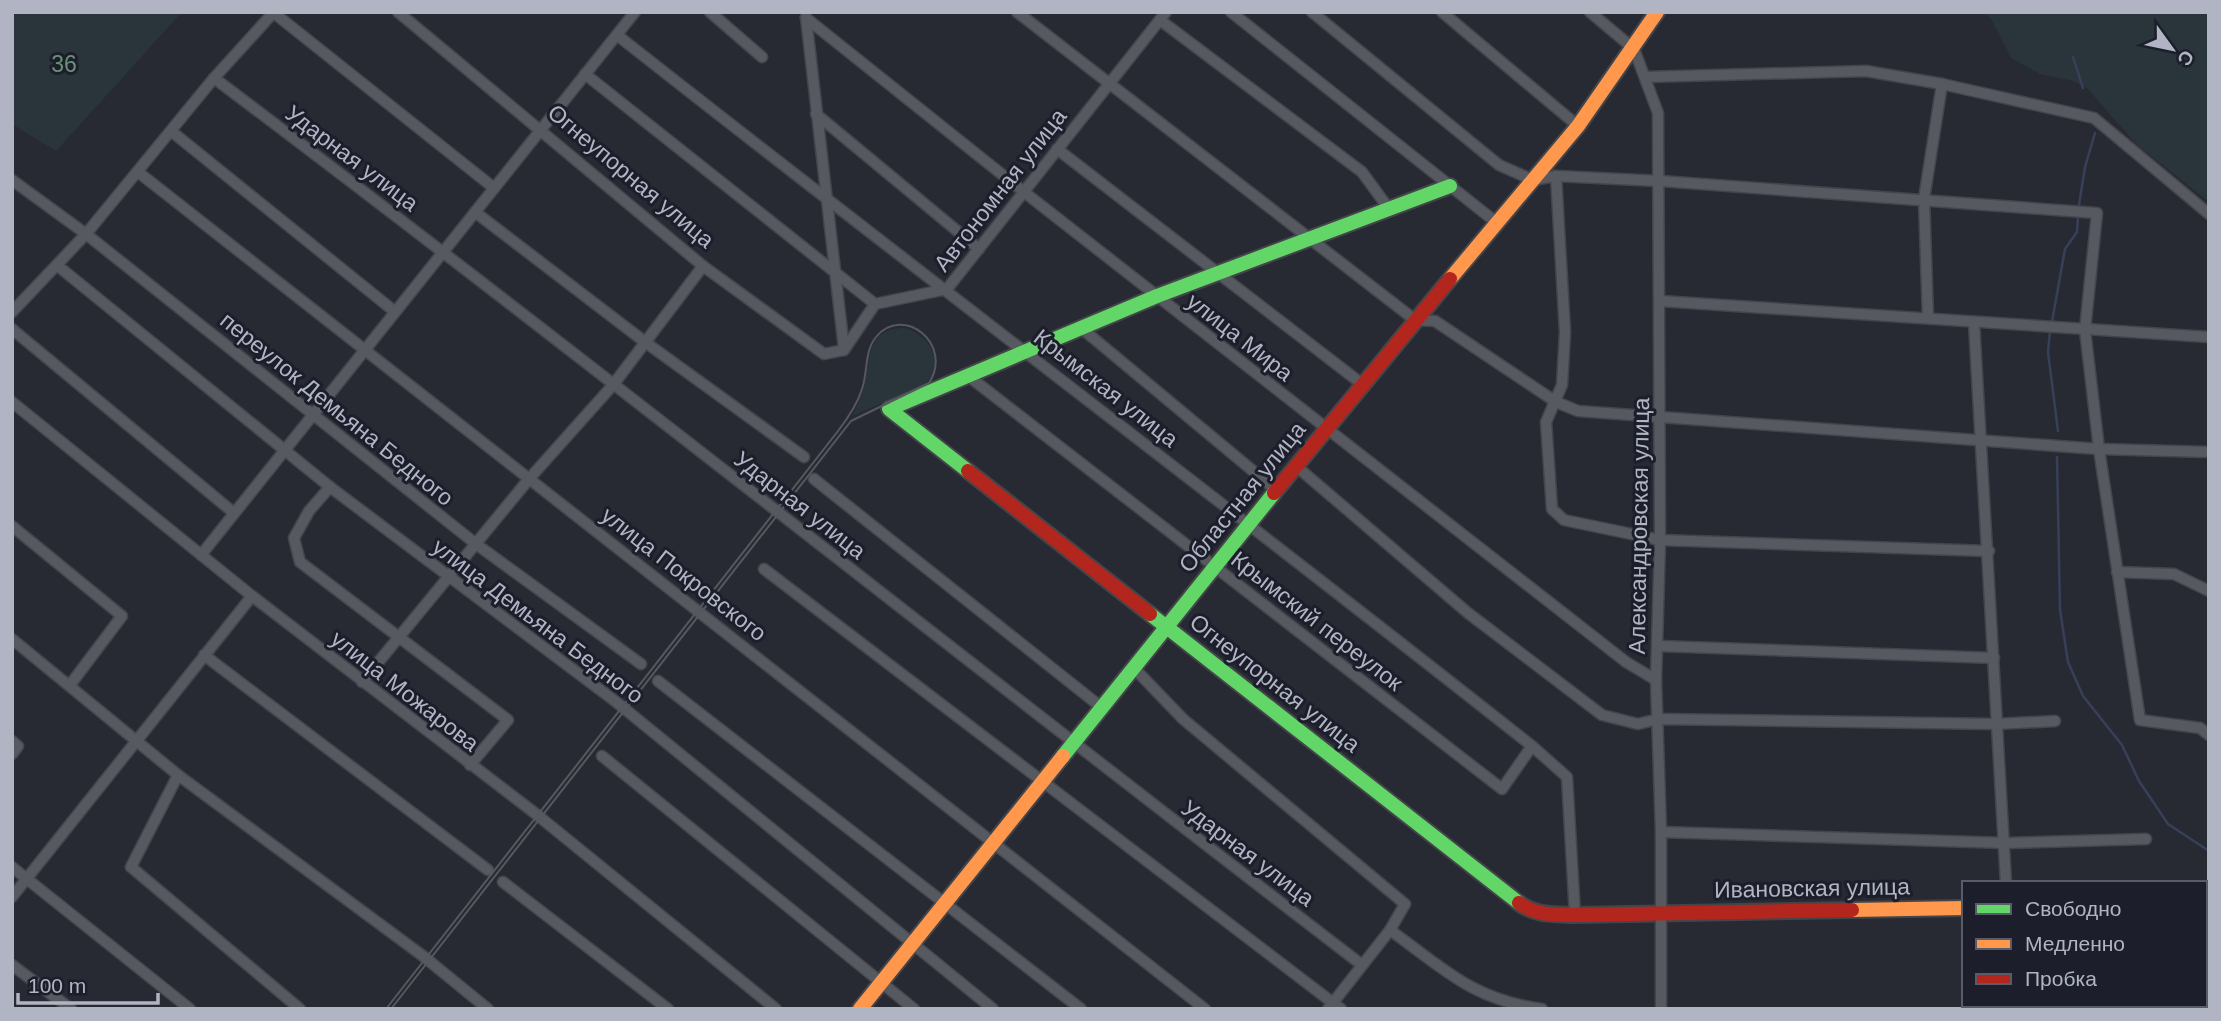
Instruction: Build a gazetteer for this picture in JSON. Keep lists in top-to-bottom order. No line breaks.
{"streets":{"street":["Ударная улица","Огнеупорная улица","Автономная улица","улица Мира","Крымская улица","переулок Демьяна Бедного","Областная улица","Александровская улица","улица Покровского","улица Демьяна Бедного","Крымский переулок","улица Можарова","Ивановская улица"]},"crossings":[["Ударная улица","Областная улица"],["Огнеупорная улица","Крымская улица"],["Огнеупорная улица","Областная улица"],["Огнеупорная улица","Александровская улица"],["Огнеупорная улица","Крымский переулок"],["Огнеупорная улица","Ивановская улица"],["Автономная улица","улица Мира"],["Автономная улица","Крымская улица"],["улица Мира","Областная улица"],["улица Мира","Александровская улица"],["Крымская улица","Областная улица"],["Крымская улица","Крымский переулок"],["Областная улица","Александровская улица"],["Областная улица","улица Покровского"],["Областная улица","улица Демьяна Бедного"],["Областная улица","Крымский переулок"],["Александровская улица","Ивановская улица"]],"parks":["36"],"legend":["Свободно","Медленно","Пробка"],"scale_bar":"100 m","north":"bottom right"}
